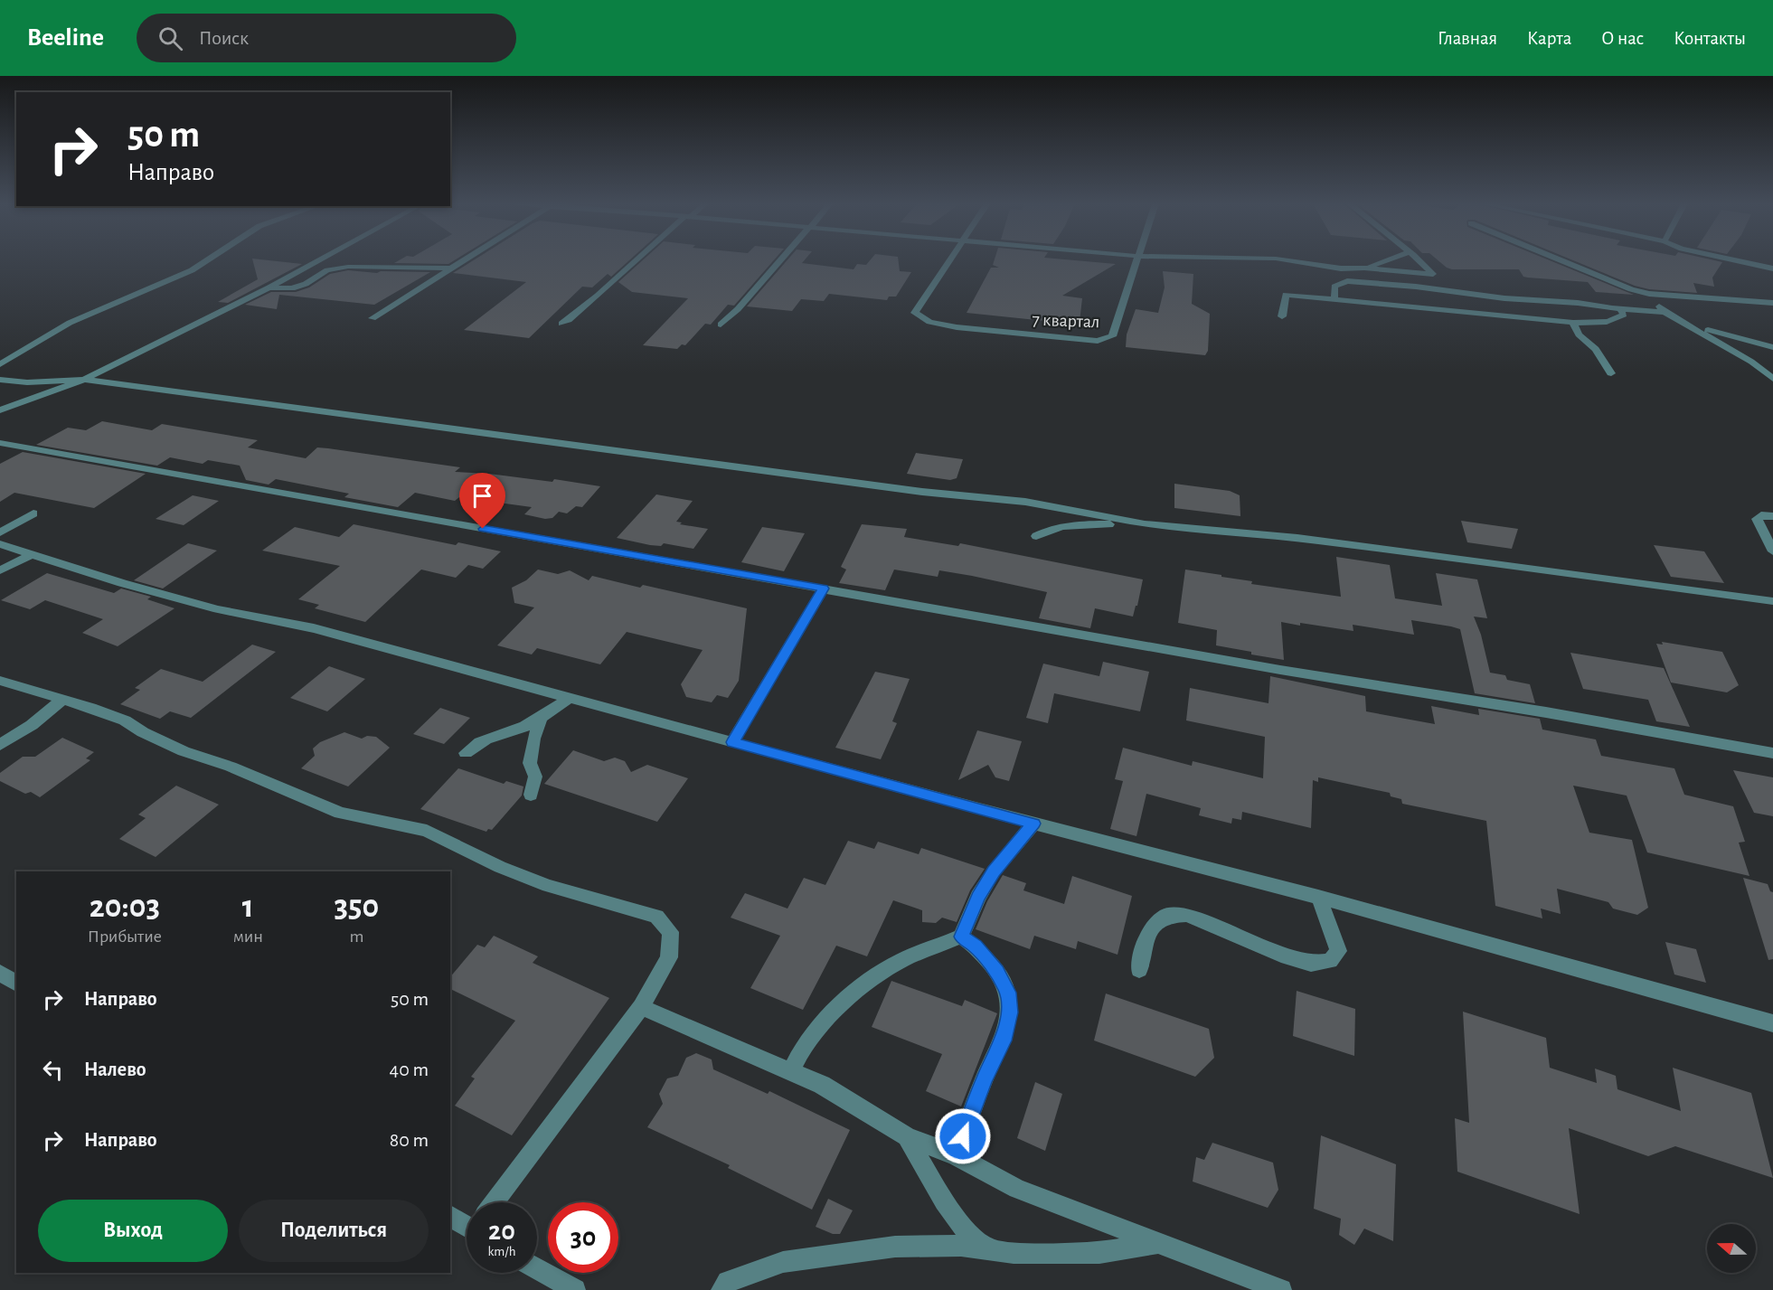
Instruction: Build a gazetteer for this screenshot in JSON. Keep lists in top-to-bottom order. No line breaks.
{"streets":{"street":["7 квартал"]},"north":"left","page":{"header":"Beeline","search":"Поиск","nav":["Главная","Карта","О нас","Контакты"],"turn":["50 m","Направо"],"eta":["20:03","Прибытие","1","мин","350","m"],"list":[{"name":"Направо","value":"50 m"},{"name":"Налево","value":"40 m"},{"name":"Направо","value":"80 m"}],"buttons":["Выход","Поделиться"],"speed":"20 km/h","limit":"30"}}
